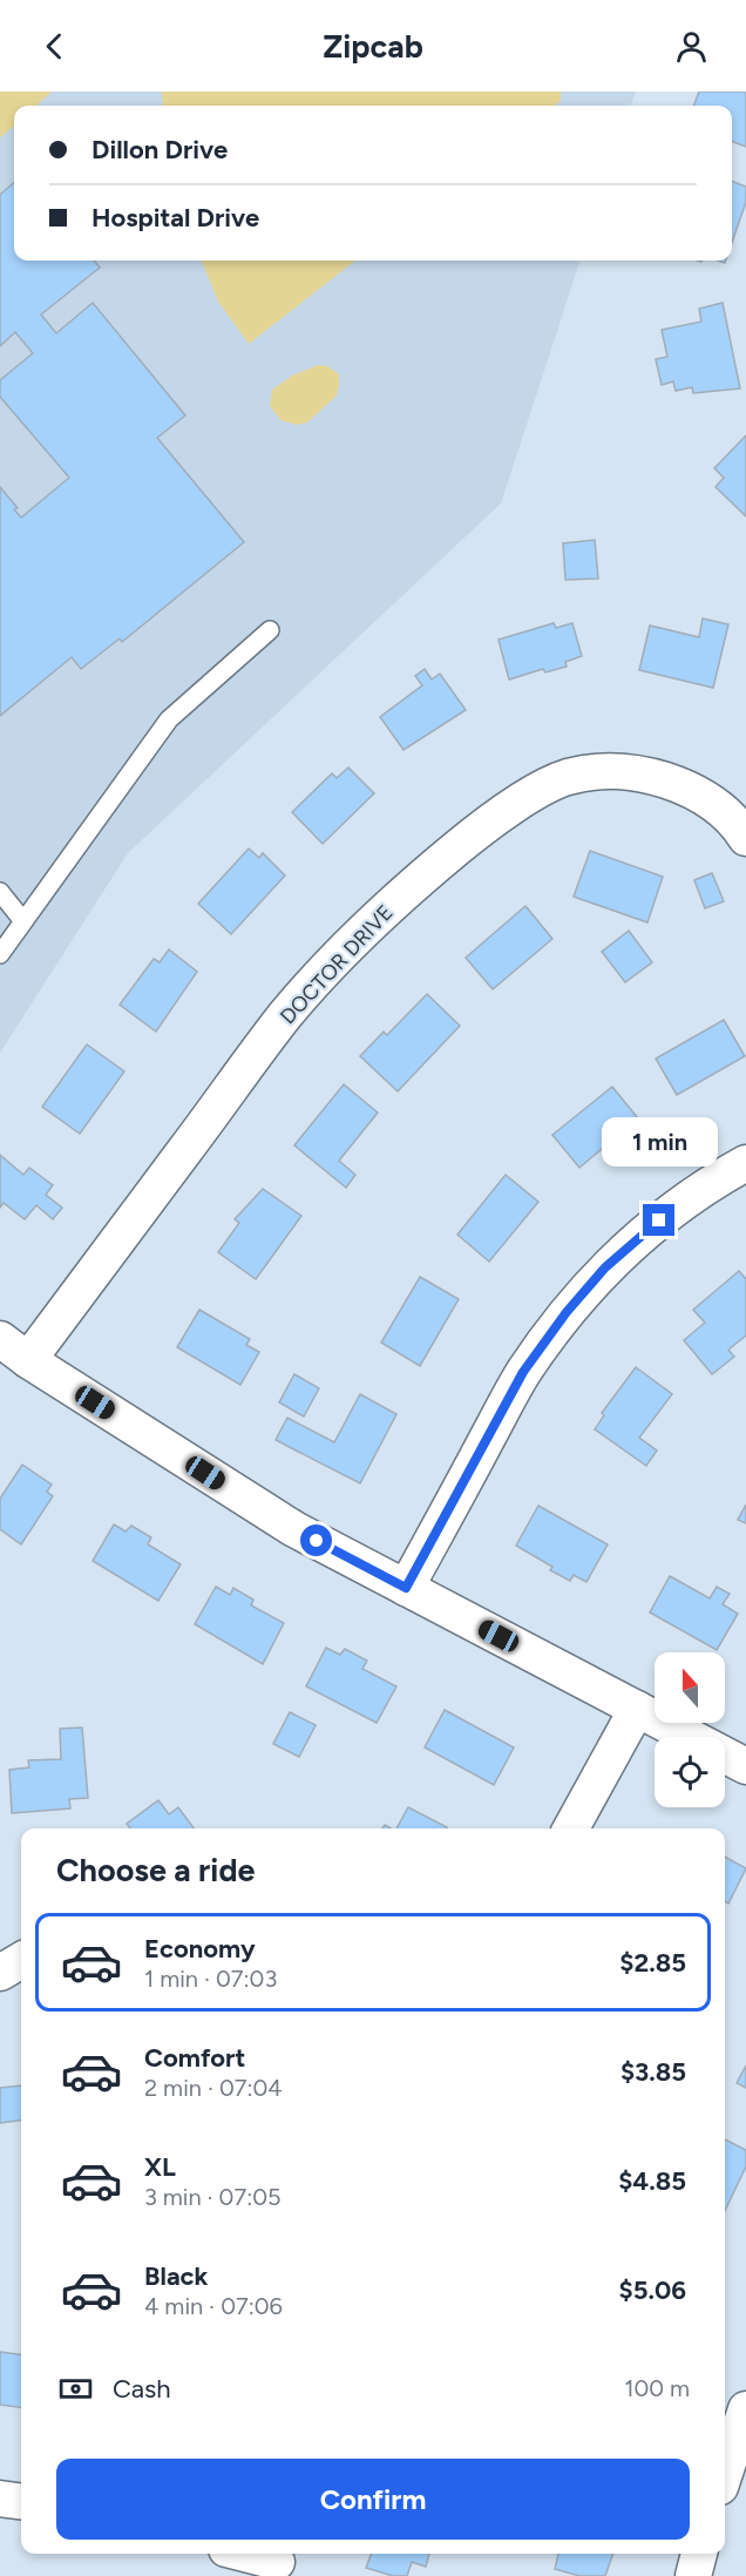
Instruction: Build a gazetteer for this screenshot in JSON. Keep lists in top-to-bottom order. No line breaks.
{"streets":{"street":["DOCTOR DRIVE"]},"north":"top","page":{"header":"Zipcab","banner":["Dillon Drive","Hospital Drive"],"bubble":"1 min","heading":"Choose a ride","list":[{"name":"Economy","note":"1 min · 07:03","value":"$2.85"},{"name":"Comfort","note":"2 min · 07:04","value":"$3.85"},{"name":"XL","note":"3 min · 07:05","value":"$4.85"},{"name":"Black","note":"4 min · 07:06","value":"$5.06"}],"pay":["Cash","100 m"],"buttons":"Confirm"}}
